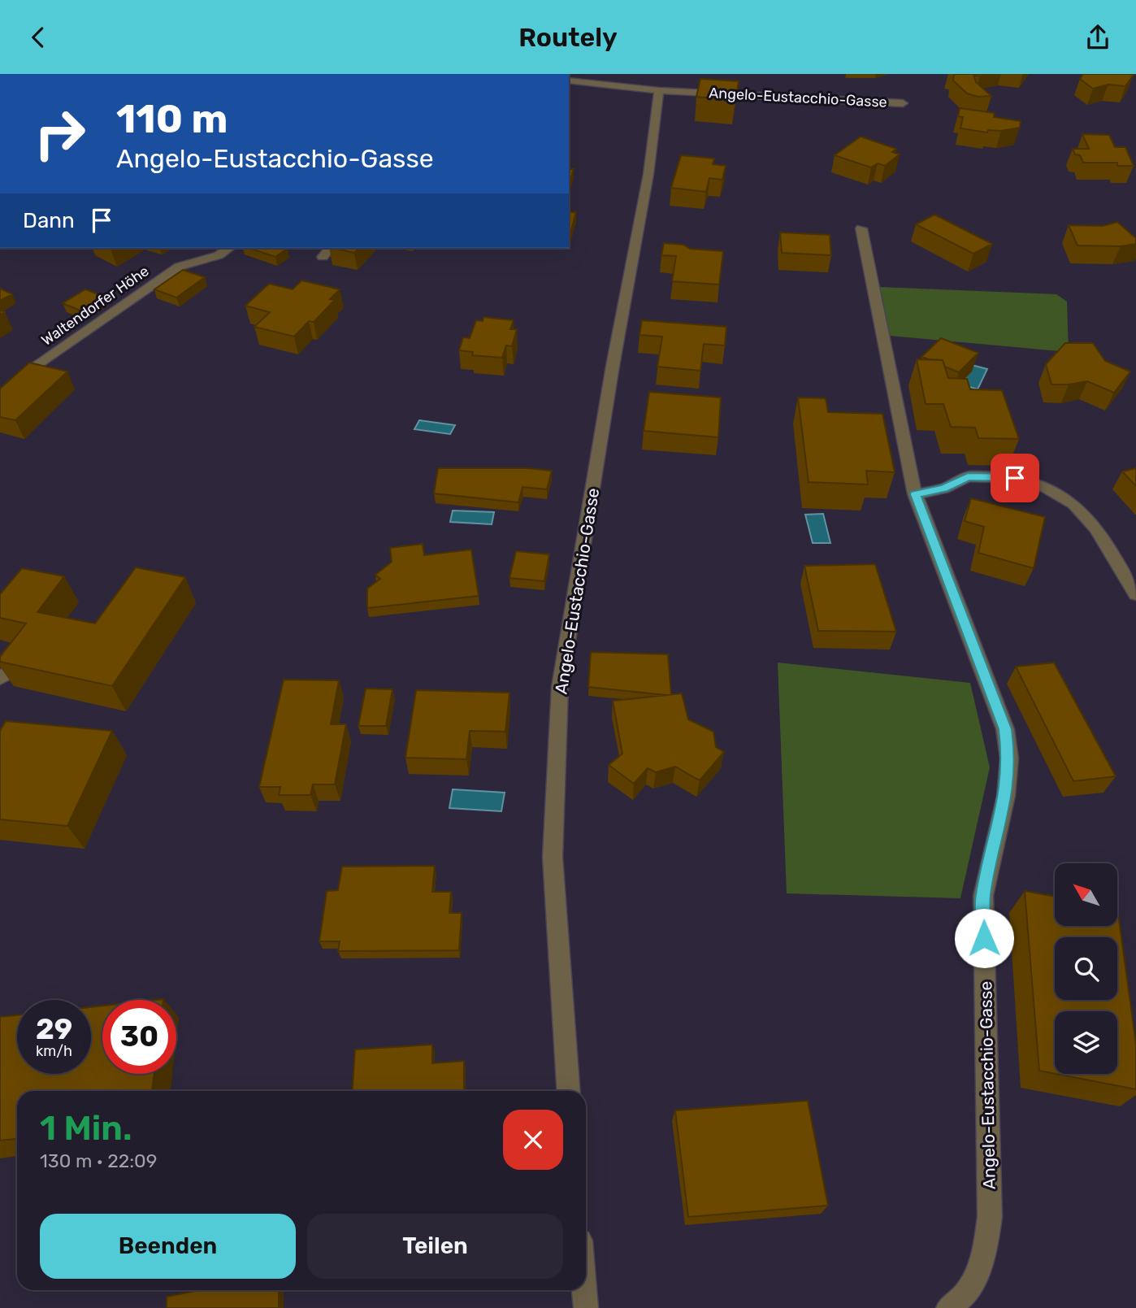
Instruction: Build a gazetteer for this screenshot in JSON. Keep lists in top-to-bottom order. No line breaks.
{"streets":{"street":["Angelo-Eustacchio-Gasse","Waltendorfer Höhe"]},"north":"top left","page":{"header":"Routely","turn":["110 m","Angelo-Eustacchio-Gasse"],"then":"Dann","speed":"29 km/h","limit":"30","heading":["1 Min.","130 m · 22:09"],"buttons":["Beenden","Teilen"]}}
